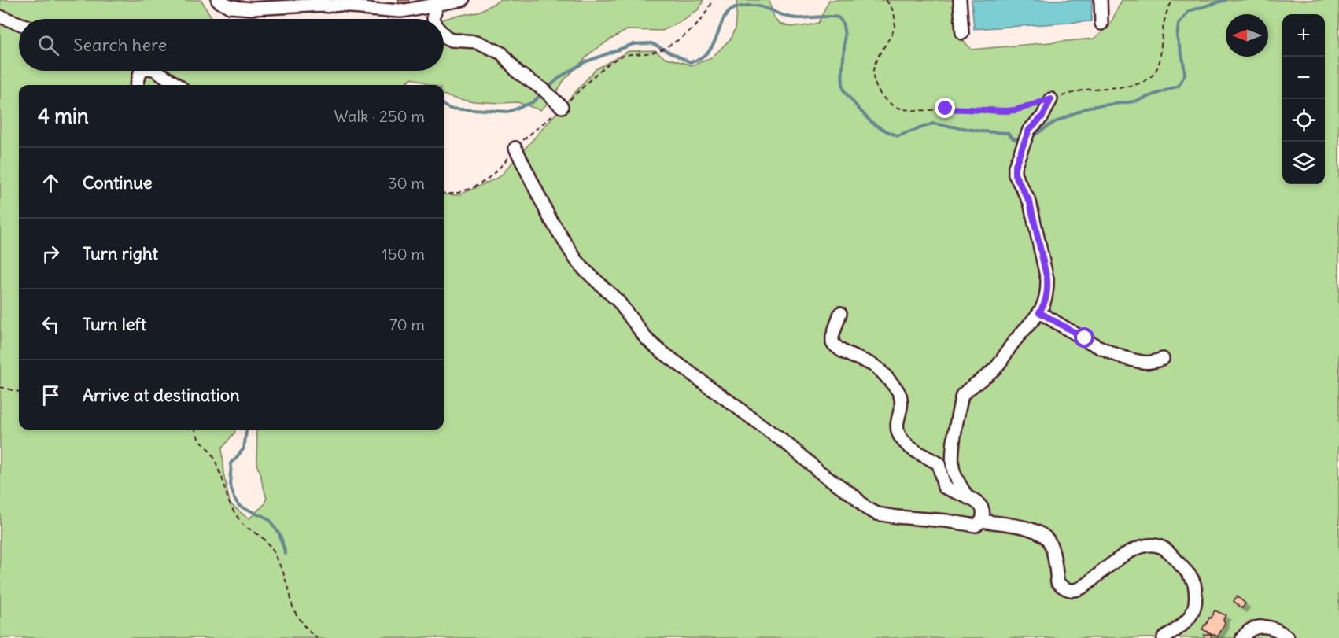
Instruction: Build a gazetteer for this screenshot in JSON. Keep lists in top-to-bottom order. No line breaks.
{"north":"left","page":{"map_buttons":["+","−"],"search":"Search here","heading":["4 min","Walk · 250 m"],"list":[["Continue","30 m"],["Turn right","150 m"],["Turn left","70 m"],"Arrive at destination"]}}
